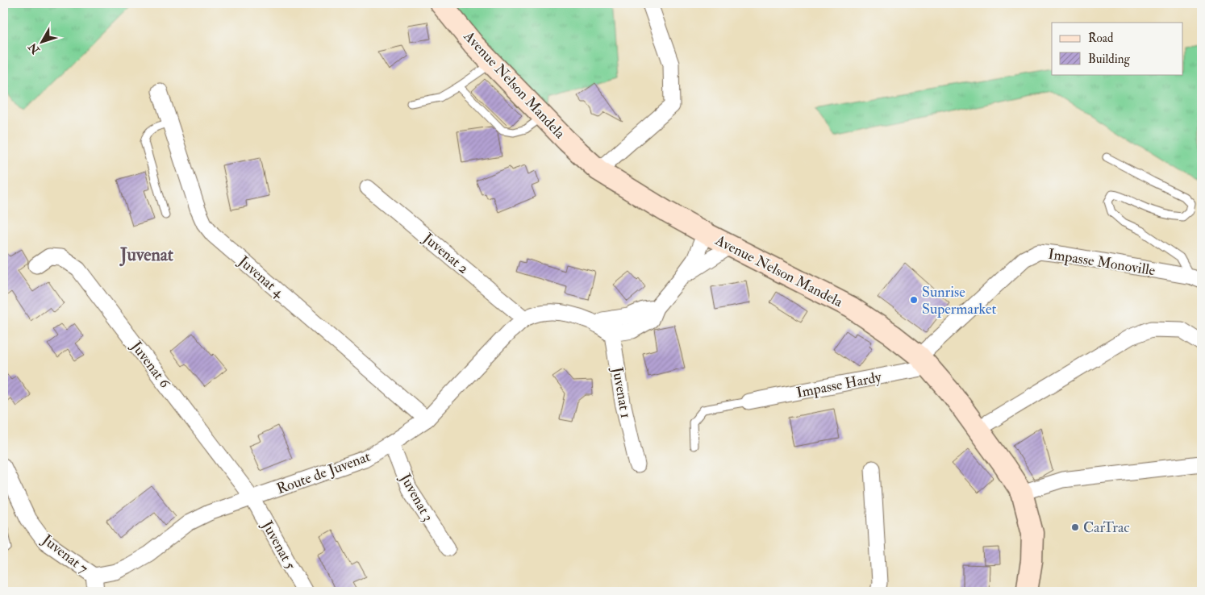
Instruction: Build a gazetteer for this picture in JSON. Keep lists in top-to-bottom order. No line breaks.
{"streets":{"street":["Avenue Nelson Mandela","Juvenat 2","Impasse Monoville","Juvenat 4","Juvenat 6","Impasse Hardy","Juvenat 1","Route de Juvenat","Juvenat 3","Juvenat 5","Juvenat 7"]},"crossings":[["Avenue Nelson Mandela","Impasse Monoville"],["Avenue Nelson Mandela","Impasse Hardy"],["Avenue Nelson Mandela","Route de Juvenat"],["Juvenat 2","Route de Juvenat"],["Impasse Monoville","Impasse Hardy"],["Juvenat 4","Route de Juvenat"],["Juvenat 6","Route de Juvenat"],["Juvenat 6","Juvenat 5"],["Juvenat 1","Route de Juvenat"],["Route de Juvenat","Juvenat 3"],["Route de Juvenat","Juvenat 5"],["Route de Juvenat","Juvenat 7"]],"districts":["Juvenat"],"places":["Sunrise Supermarket","CarTrac"],"legend":["Road","Building"],"north":"bottom left"}
